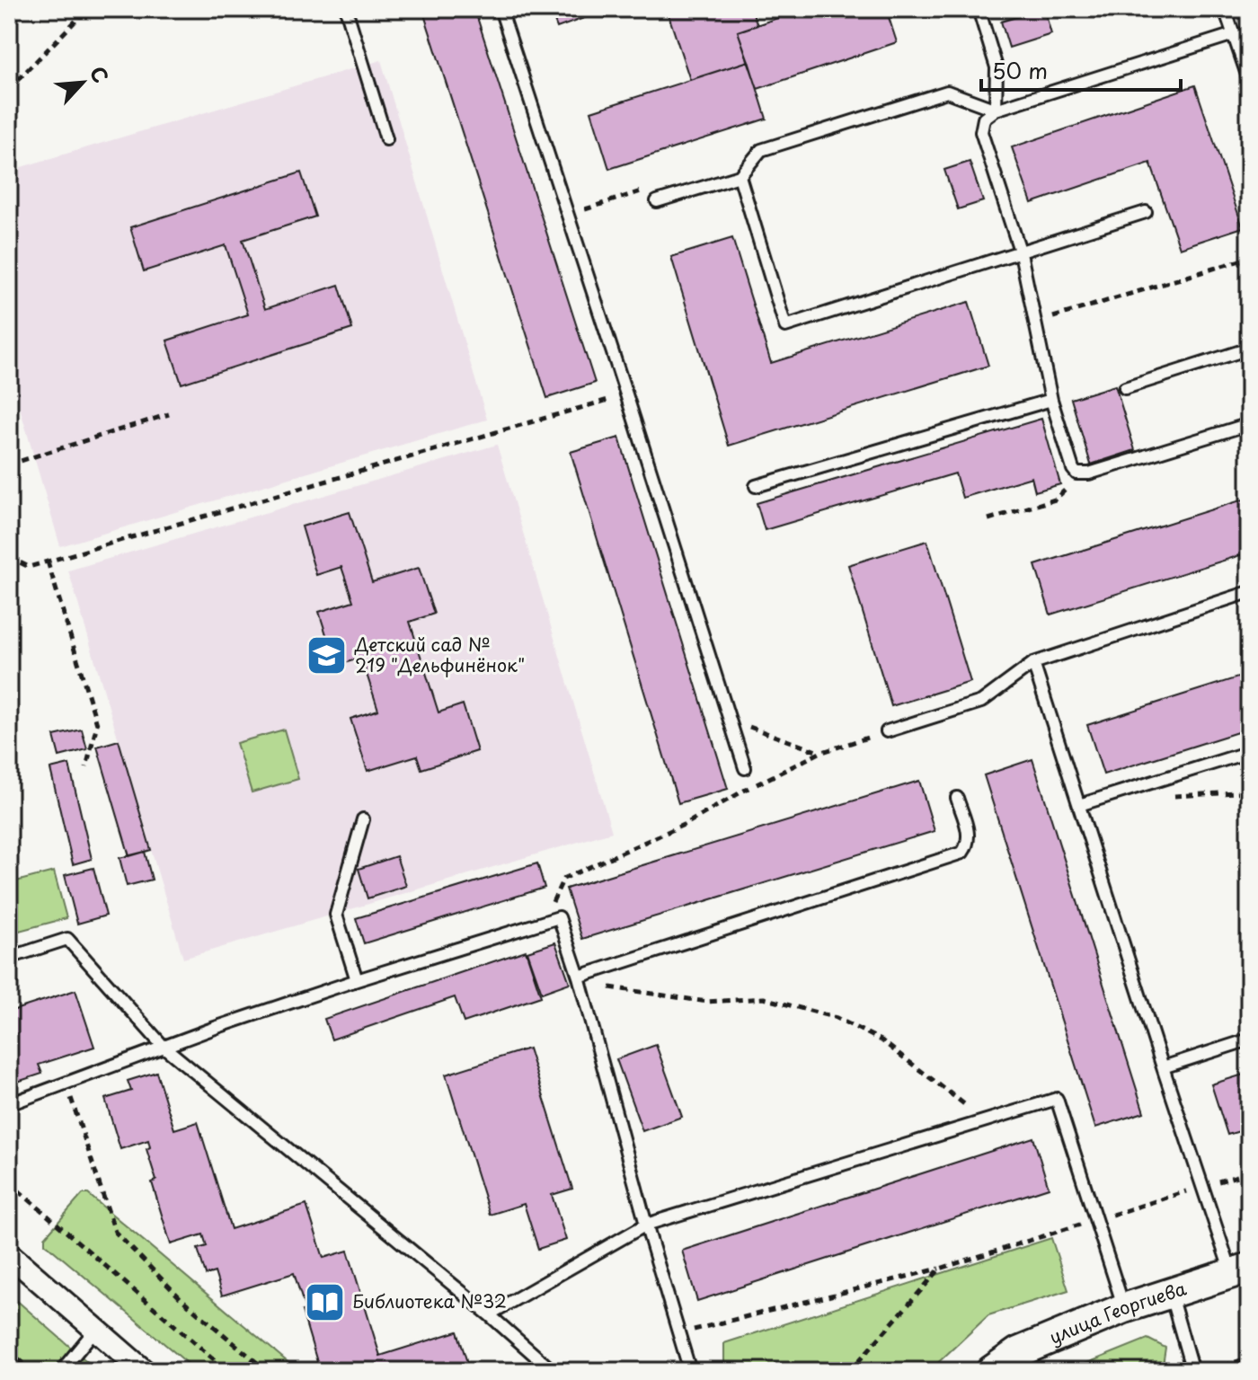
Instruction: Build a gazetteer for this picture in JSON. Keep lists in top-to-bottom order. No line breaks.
{"streets":{"street":["улица Георгиева"]},"places":{"school or university":["Детский сад № 219 \"Дельфинёнок\""],"library":["Библиотека №32"]},"scale_bar":"50 m","north":"top right"}
